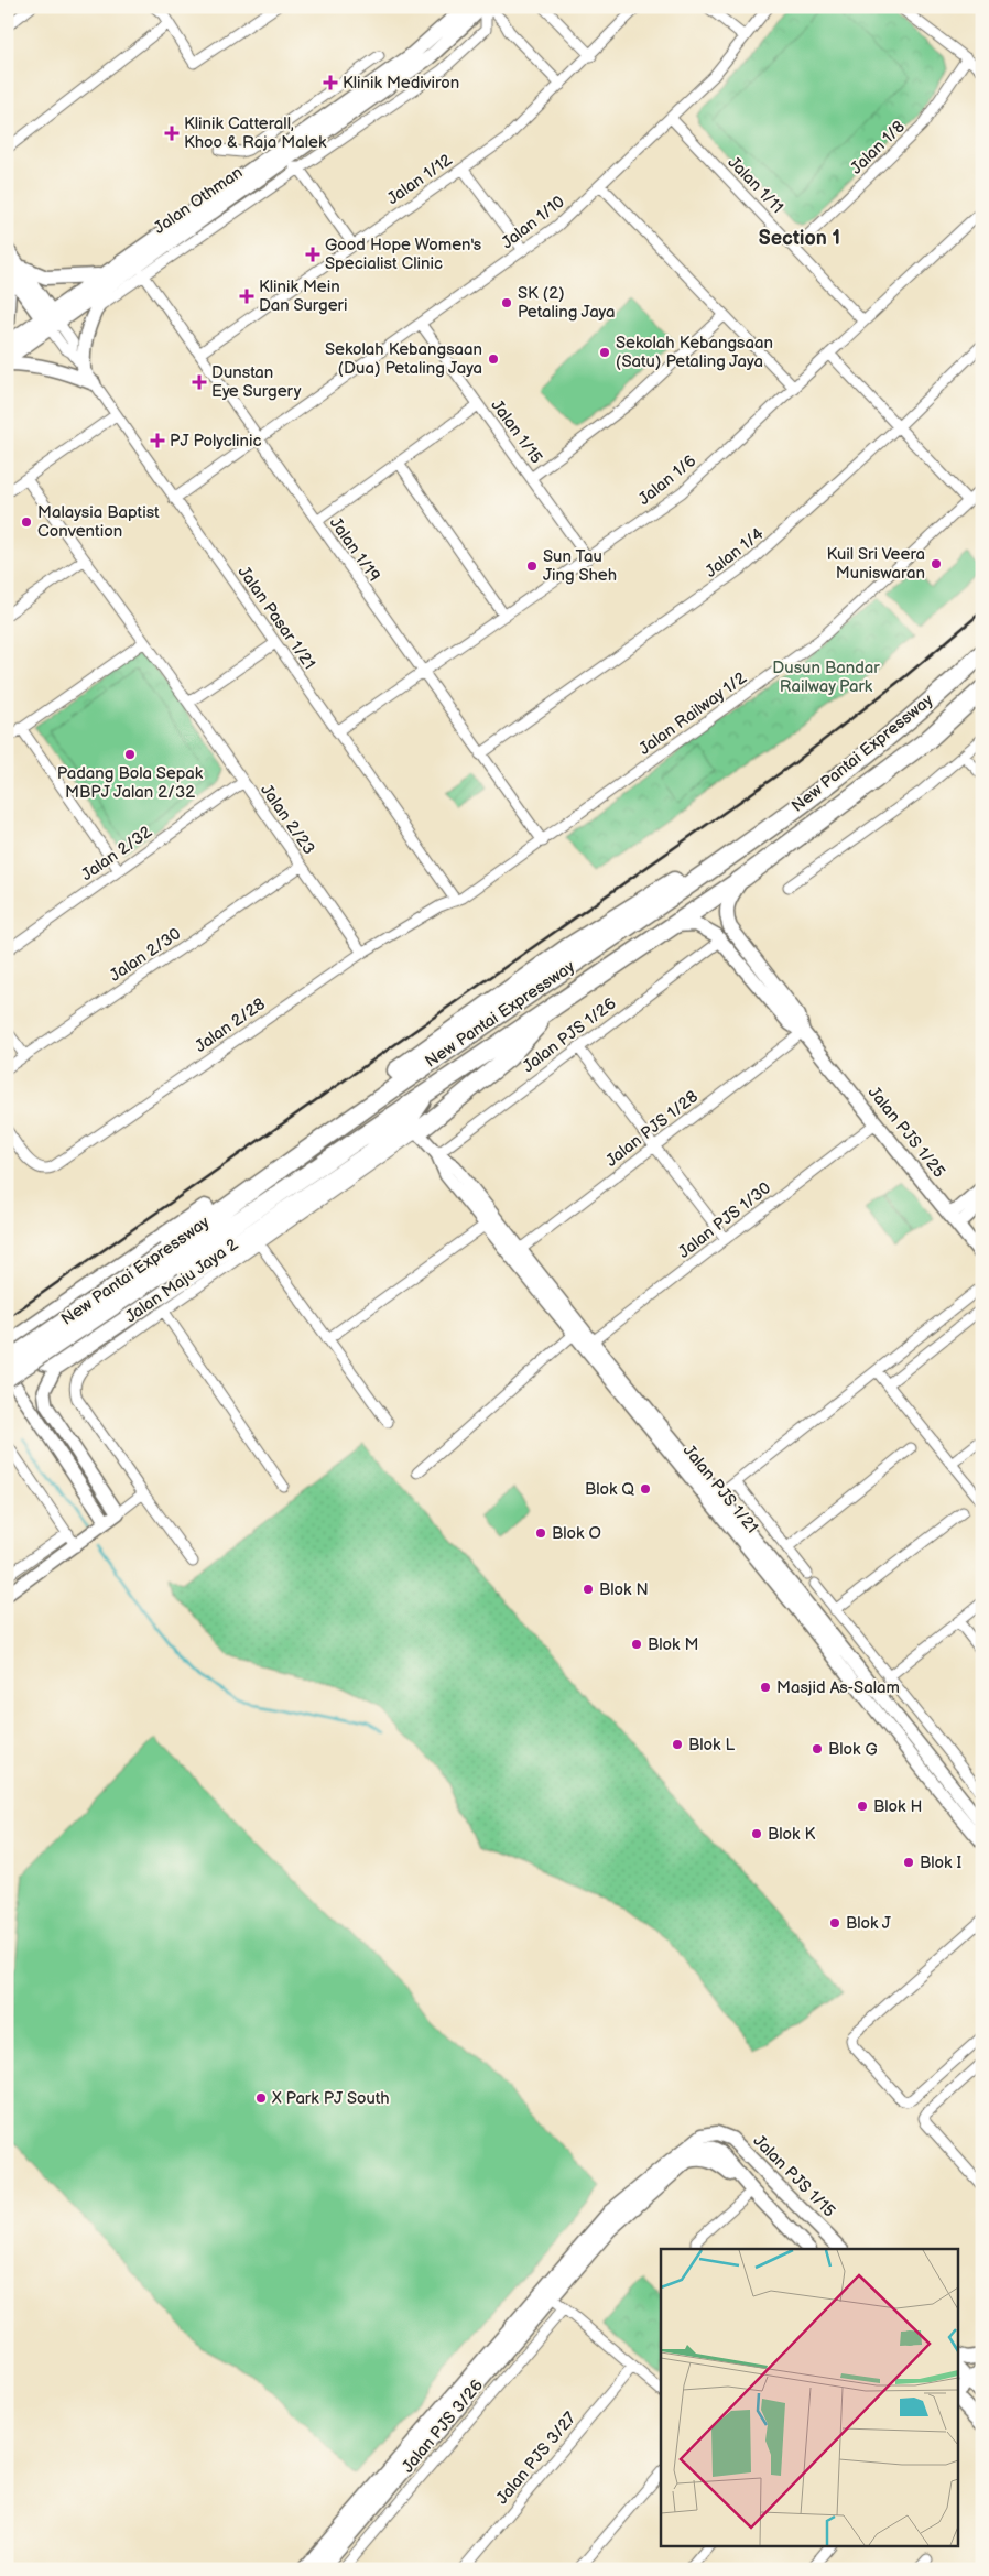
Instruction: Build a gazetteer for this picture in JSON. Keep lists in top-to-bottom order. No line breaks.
{"streets":{"highway":["New Pantai Expressway"],"main road":["Jalan Othman","Jalan PJS 1/25","Jalan PJS 1/15"],"street":["Jalan 1/8","Jalan 1/12","Jalan 1/11","Jalan 1/10","Jalan 1/15","Jalan 1/6","Jalan 1/19","Jalan 1/4","Jalan Pasar 1/21","Jalan Railway 1/2","Jalan 2/23","Jalan 2/32","Jalan 2/30","Jalan 2/28","Jalan PJS 1/26","Jalan PJS 1/28","Jalan PJS 1/30","Jalan Maju Jaya 2","Jalan PJS 1/21","Jalan PJS 3/26","Jalan PJS 3/27"]},"crossings":[["Jalan 1/8","Jalan 1/11"],["Jalan 1/12","Jalan 1/19"],["Jalan 1/11","Jalan 1/10"],["Jalan 1/11","Jalan 1/6"],["Jalan Othman","Jalan Pasar 1/21"],["Jalan 1/10","Jalan 1/15"],["Jalan 1/10","Jalan 1/19"],["Jalan 1/10","Jalan Pasar 1/21"],["Jalan 1/15","Jalan 1/6"],["Jalan 1/6","Jalan 1/19"],["Jalan 1/6","Jalan Pasar 1/21"],["Jalan 1/19","Jalan 1/4"],["Jalan 1/19","Jalan Railway 1/2"],["Jalan Pasar 1/21","Jalan Railway 1/2"],["Jalan Pasar 1/21","Jalan 2/28"],["Jalan Railway 1/2","Jalan 2/28"],["New Pantai Expressway","Jalan PJS 1/25"],["Jalan 2/23","Jalan 2/32"],["Jalan 2/23","Jalan 2/30"],["Jalan 2/23","Jalan 2/28"],["Jalan PJS 1/26","Jalan PJS 1/25"],["Jalan PJS 1/26","Jalan PJS 1/21"],["Jalan PJS 1/28","Jalan PJS 1/25"],["Jalan PJS 1/28","Jalan PJS 1/21"],["Jalan PJS 1/25","Jalan PJS 1/30"],["Jalan PJS 1/30","Jalan PJS 1/21"],["Jalan Maju Jaya 2","Jalan PJS 1/21"]],"districts":["Section 1"],"parks":["Dusun Bandar Railway Park"],"places":{"health":["Klinik Mediviron","Klinik Catterall, Khoo & Raja Malek","Good Hope Women's Specialist Clinic","Klinik Mein Dan Surgeri","Dunstan Eye Surgery","PJ Polyclinic"],"other":["SK (2) Petaling Jaya","Sekolah Kebangsaan (Satu) Petaling Jaya","Sekolah Kebangsaan (Dua) Petaling Jaya","Malaysia Baptist Convention","Kuil Sri Veera Muniswaran","Sun Tau Jing Sheh","Padang Bola Sepak MBPJ Jalan 2/32","Blok Q","Blok O","Blok N","Blok M","Masjid As-Salam","Blok L","Blok G","Blok H","Blok K","Blok I","Blok J","X Park PJ South"]}}
